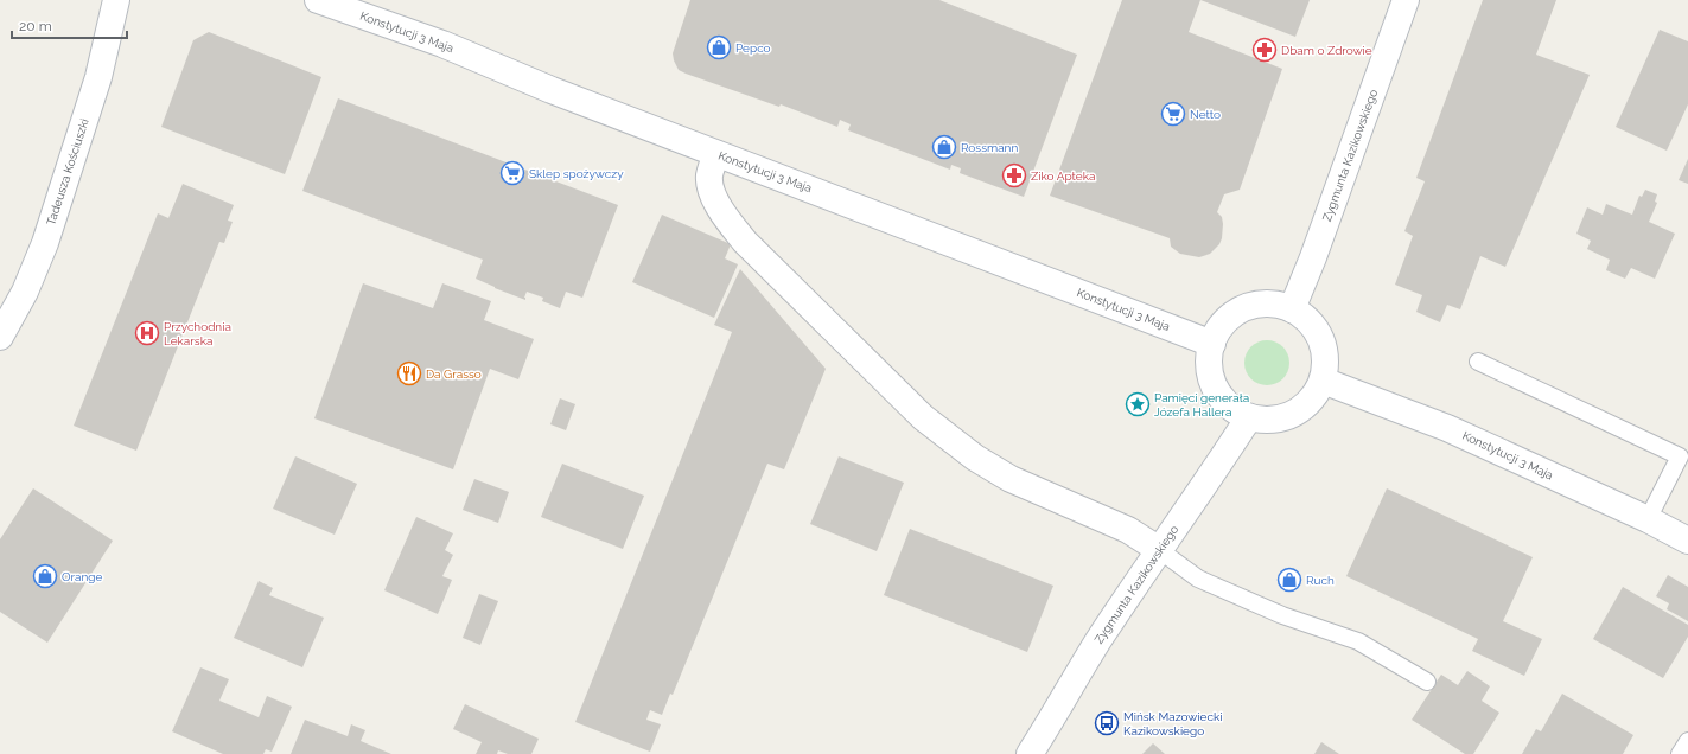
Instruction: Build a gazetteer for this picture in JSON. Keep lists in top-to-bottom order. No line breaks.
{"streets":{"street":["Konstytucji 3 Maja","Zygmunta Kazikowskiego","Tadeusza Kościuszki"]},"crossings":[["Konstytucji 3 Maja","Zygmunta Kazikowskiego"]],"places":{"shop":["Pepco","Rossmann","Orange","Ruch"],"pharmacy":["Dbam o Zdrowie","Ziko Apteka"],"supermarket":["Netto","Sklep spożywczy"],"hospital":["Przychodnia Lekarska"],"restaurant":["Da Grasso"],"place":["Pamięci generała Józefa Hallera"],"bus stop":["Mińsk Mazowiecki Kazikowskiego"]},"scale_bar":"20 m"}
